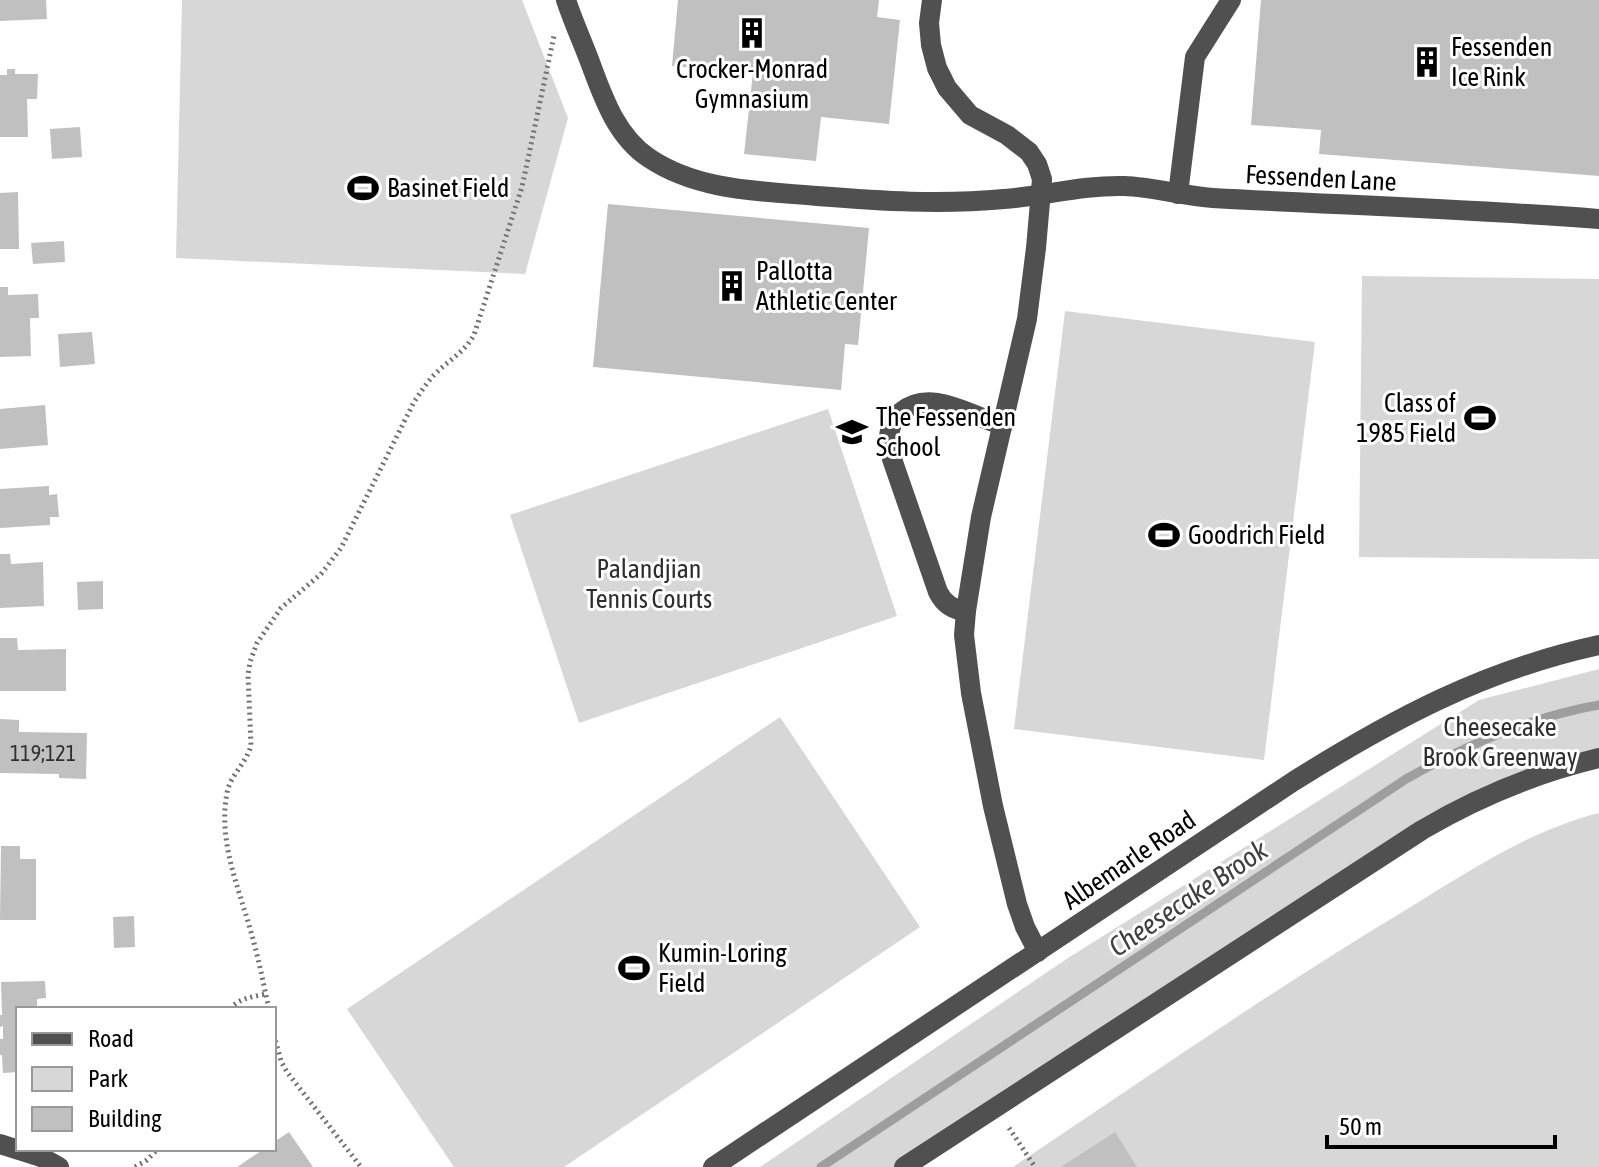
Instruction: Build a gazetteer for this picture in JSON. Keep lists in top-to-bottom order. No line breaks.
{"streets":{"street":["Fessenden Lane","Albemarle Road"]},"water":["Cheesecake Brook"],"parks":["Palandjian Tennis Courts","Cheesecake Brook Greenway"],"places":{"building":["Crocker-Monrad Gymnasium","Fessenden Ice Rink","Pallotta Athletic Center"],"sports":["Basinet Field","Class of 1985 Field","Goodrich Field","Kumin-Loring Field"],"school or university":["The Fessenden School"]},"house_numbers":["119;121"],"legend":["Road","Park","Building"],"scale_bar":"50 m"}
